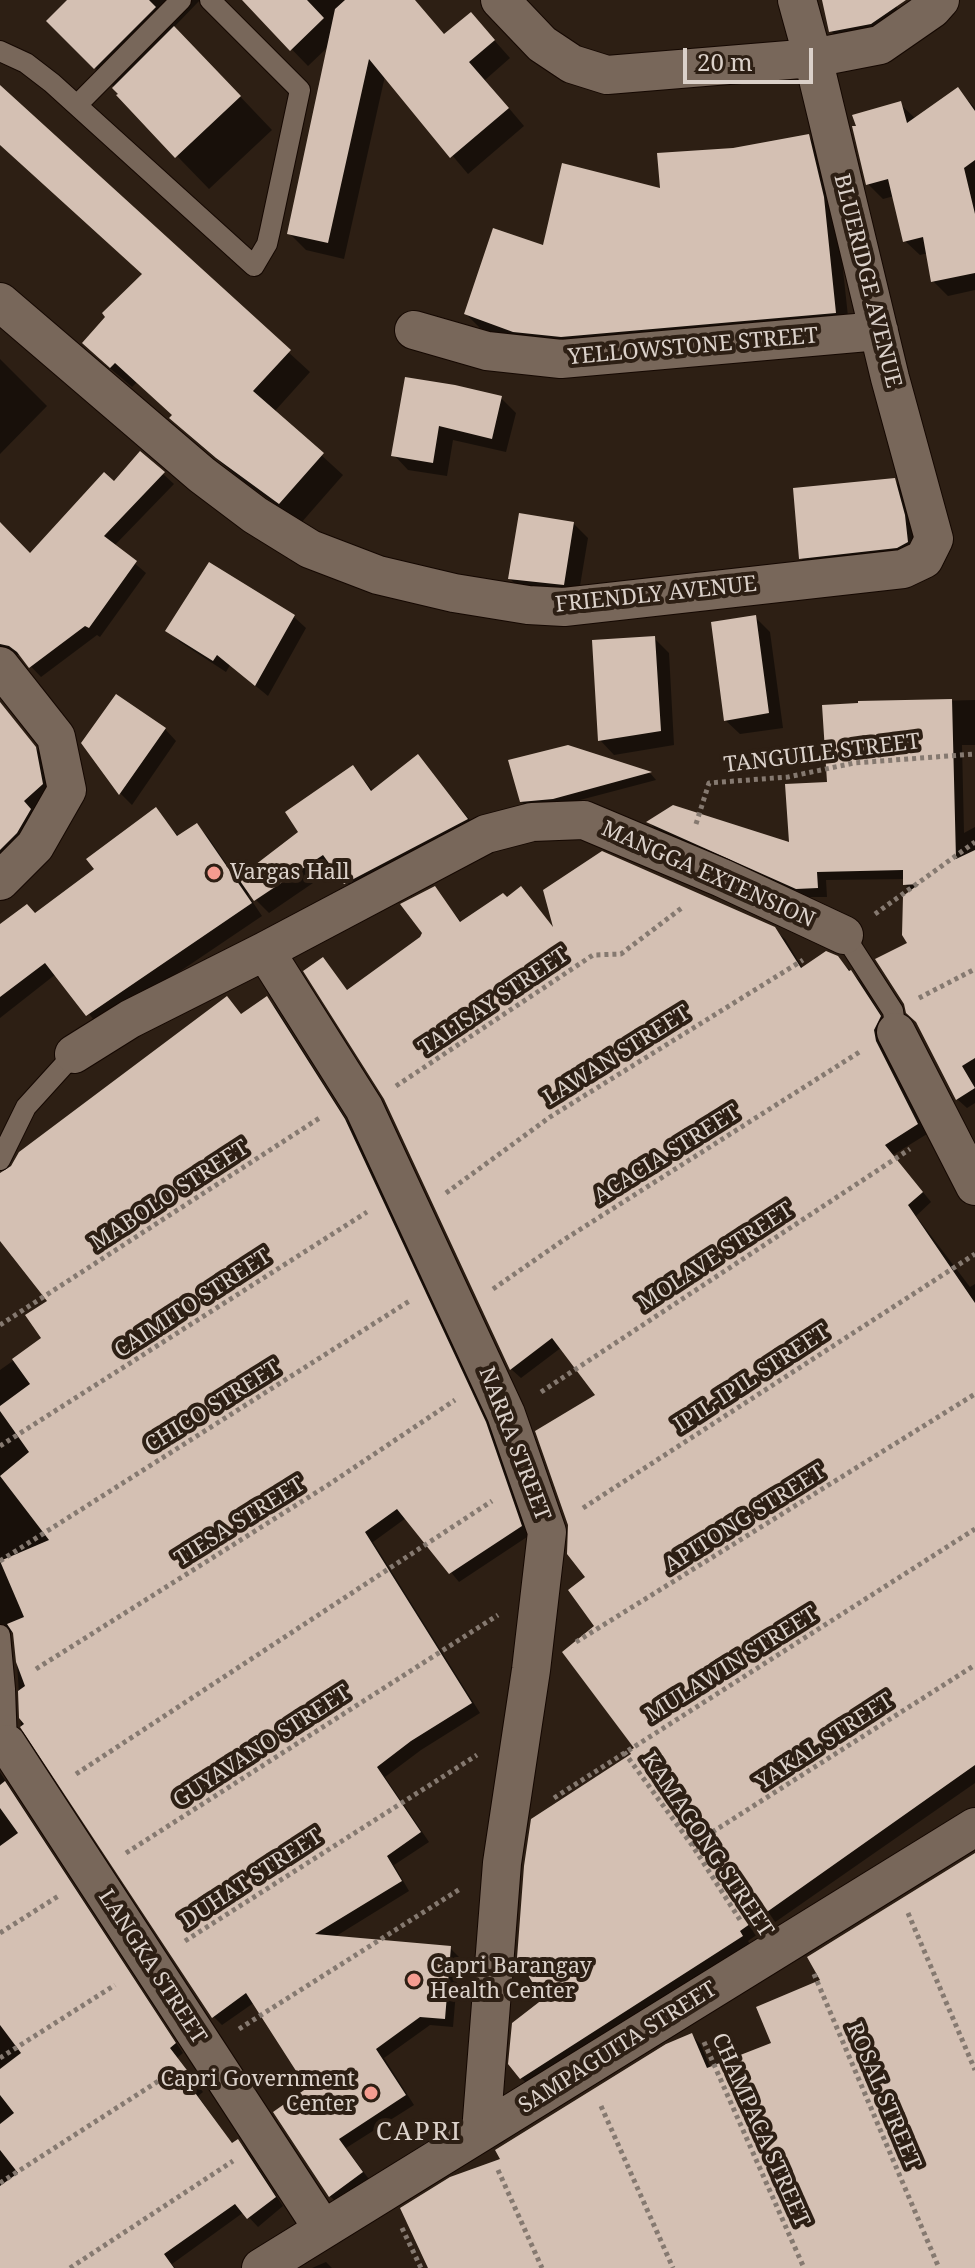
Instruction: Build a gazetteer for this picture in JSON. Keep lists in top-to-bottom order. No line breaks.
{"streets":{"street":["BLUERIDGE AVENUE","YELLOWSTONE STREET","FRIENDLY AVENUE","MANGGA EXTENSION","NARRA STREET","LANGKA STREET","SAMPAGUITA STREET"],"path":["TANGUILE STREET","TALISAY STREET","LAWAN STREET","ACACIA STREET","MABOLO STREET","MOLAVE STREET","CAIMITO STREET","IPIL-IPIL STREET","CHICO STREET","APITONG STREET","TIESA STREET","MULAWIN STREET","YAKAL STREET","GUYAVANO STREET","KAMAGONG STREET","DUHAT STREET","ROSAL STREET","CHAMPACA STREET"]},"crossings":[["BLUERIDGE AVENUE","YELLOWSTONE STREET"],["BLUERIDGE AVENUE","FRIENDLY AVENUE"],["TANGUILE STREET","MANGGA EXTENSION"],["MANGGA EXTENSION","TALISAY STREET"],["MANGGA EXTENSION","LAWAN STREET"],["MANGGA EXTENSION","NARRA STREET"],["TALISAY STREET","MABOLO STREET"],["TALISAY STREET","NARRA STREET"],["LAWAN STREET","CAIMITO STREET"],["LAWAN STREET","NARRA STREET"],["ACACIA STREET","CHICO STREET"],["ACACIA STREET","NARRA STREET"],["MABOLO STREET","NARRA STREET"],["MOLAVE STREET","NARRA STREET"],["CAIMITO STREET","NARRA STREET"],["IPIL-IPIL STREET","NARRA STREET"],["CHICO STREET","NARRA STREET"],["NARRA STREET","APITONG STREET"],["NARRA STREET","TIESA STREET"],["NARRA STREET","MULAWIN STREET"],["NARRA STREET","GUYAVANO STREET"],["NARRA STREET","DUHAT STREET"],["NARRA STREET","SAMPAGUITA STREET"],["MULAWIN STREET","KAMAGONG STREET"],["MULAWIN STREET","LANGKA STREET"],["YAKAL STREET","KAMAGONG STREET"],["GUYAVANO STREET","LANGKA STREET"],["KAMAGONG STREET","SAMPAGUITA STREET"],["DUHAT STREET","LANGKA STREET"],["LANGKA STREET","SAMPAGUITA STREET"],["SAMPAGUITA STREET","ROSAL STREET"],["SAMPAGUITA STREET","CHAMPACA STREET"]],"districts":["CAPRI"],"places":["Vargas Hall","Capri Barangay Health Center","Capri Government Center"],"scale_bar":"20 m"}
